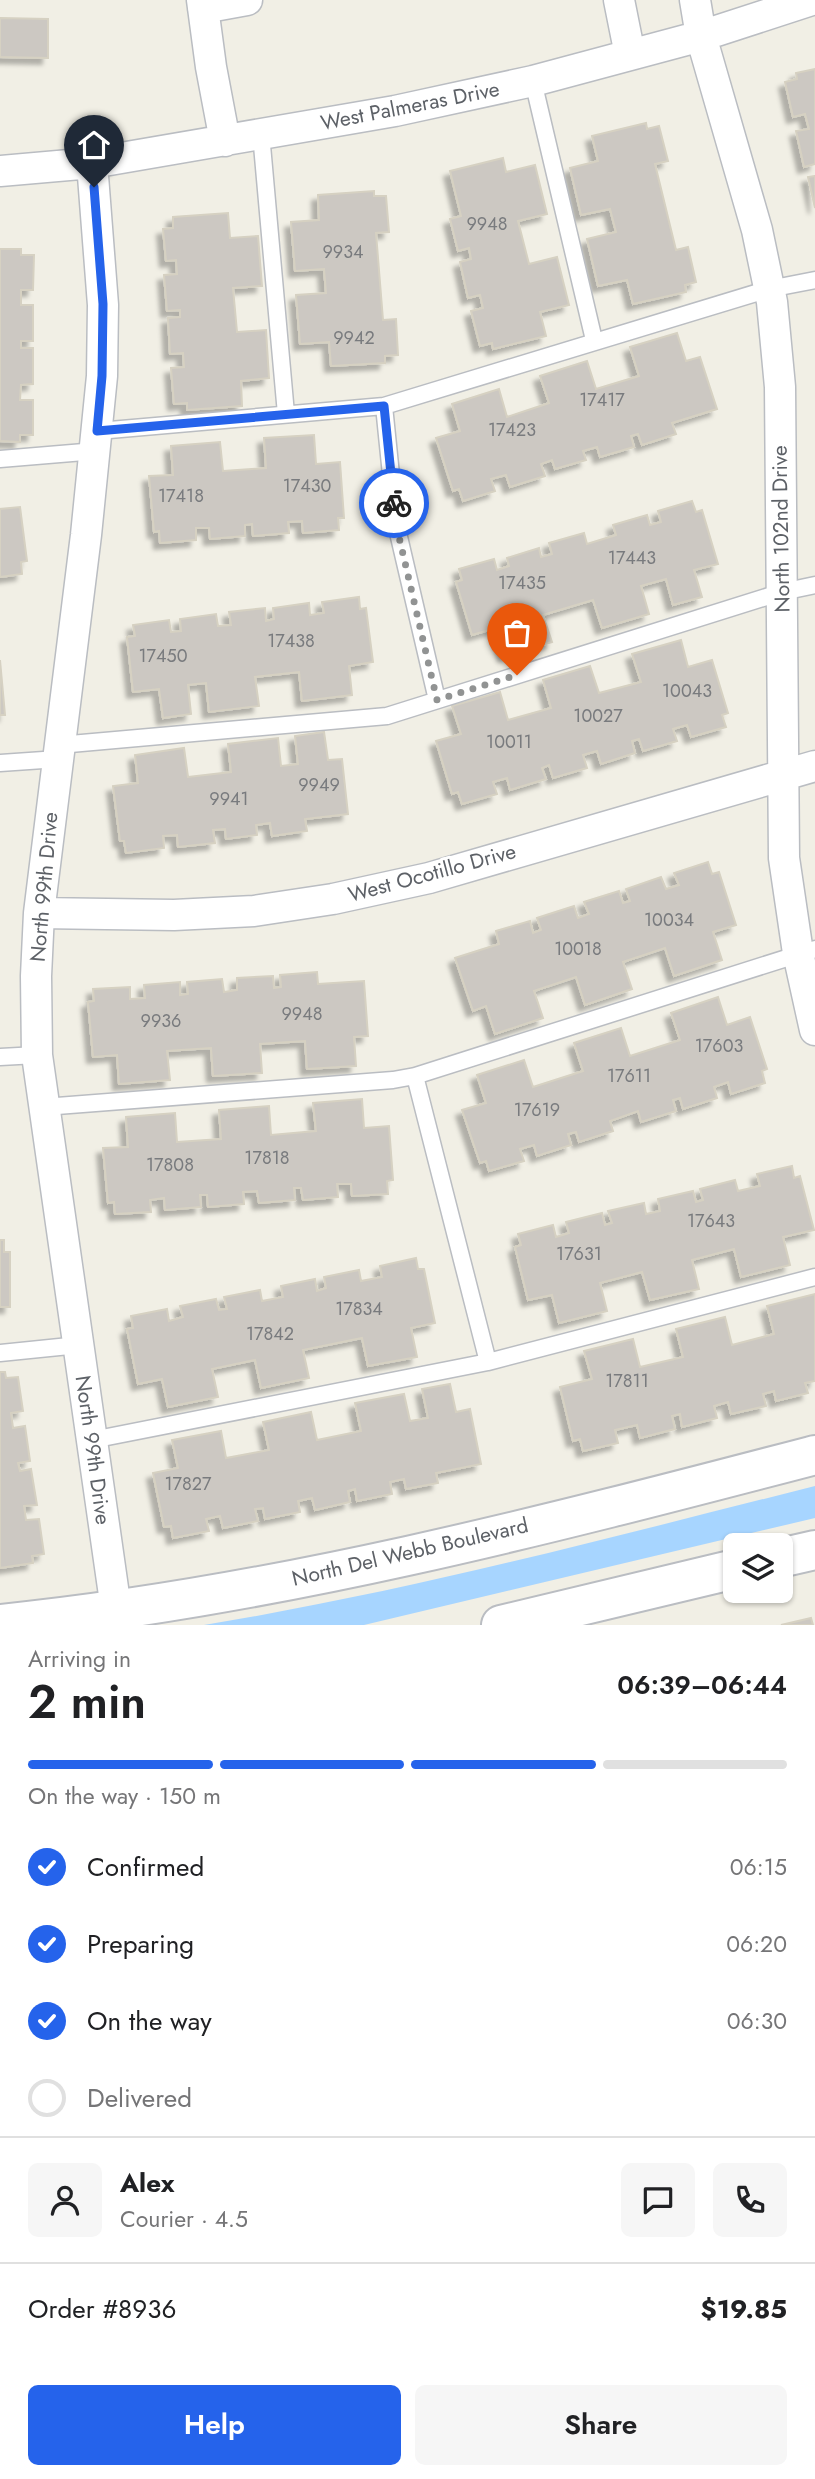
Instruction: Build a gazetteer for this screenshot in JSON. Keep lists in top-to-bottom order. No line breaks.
{"streets":{"street":["West Palmeras Drive","North 102nd Drive","West Ocotillo Drive","North 99th Drive","North Del Webb Boulevard"]},"crossings":[["West Palmeras Drive","North 102nd Drive"],["West Palmeras Drive","North 99th Drive"],["North 102nd Drive","West Ocotillo Drive"],["West Ocotillo Drive","North 99th Drive"],["North 99th Drive","North Del Webb Boulevard"]],"house_numbers":["9948","9934","9942","17417","17423","17430","17418","17443","17435","17438","17450","10043","10027","10011","9949","9941","10034","10018","9948","9936","17603","17611","17619","17818","17808","17643","17631","17834","17842","17811","17827"],"page":{"heading":["2 min","Arriving in","06:39–06:44"],"panel":["Alex","Courier · 4.5","Order #8936","$19.85"],"bar":"On the way · 150 m","list":[["Confirmed","06:15"],["Preparing","06:20"],["On the way","06:30"],"Delivered"],"buttons":["Help","Share"]}}
